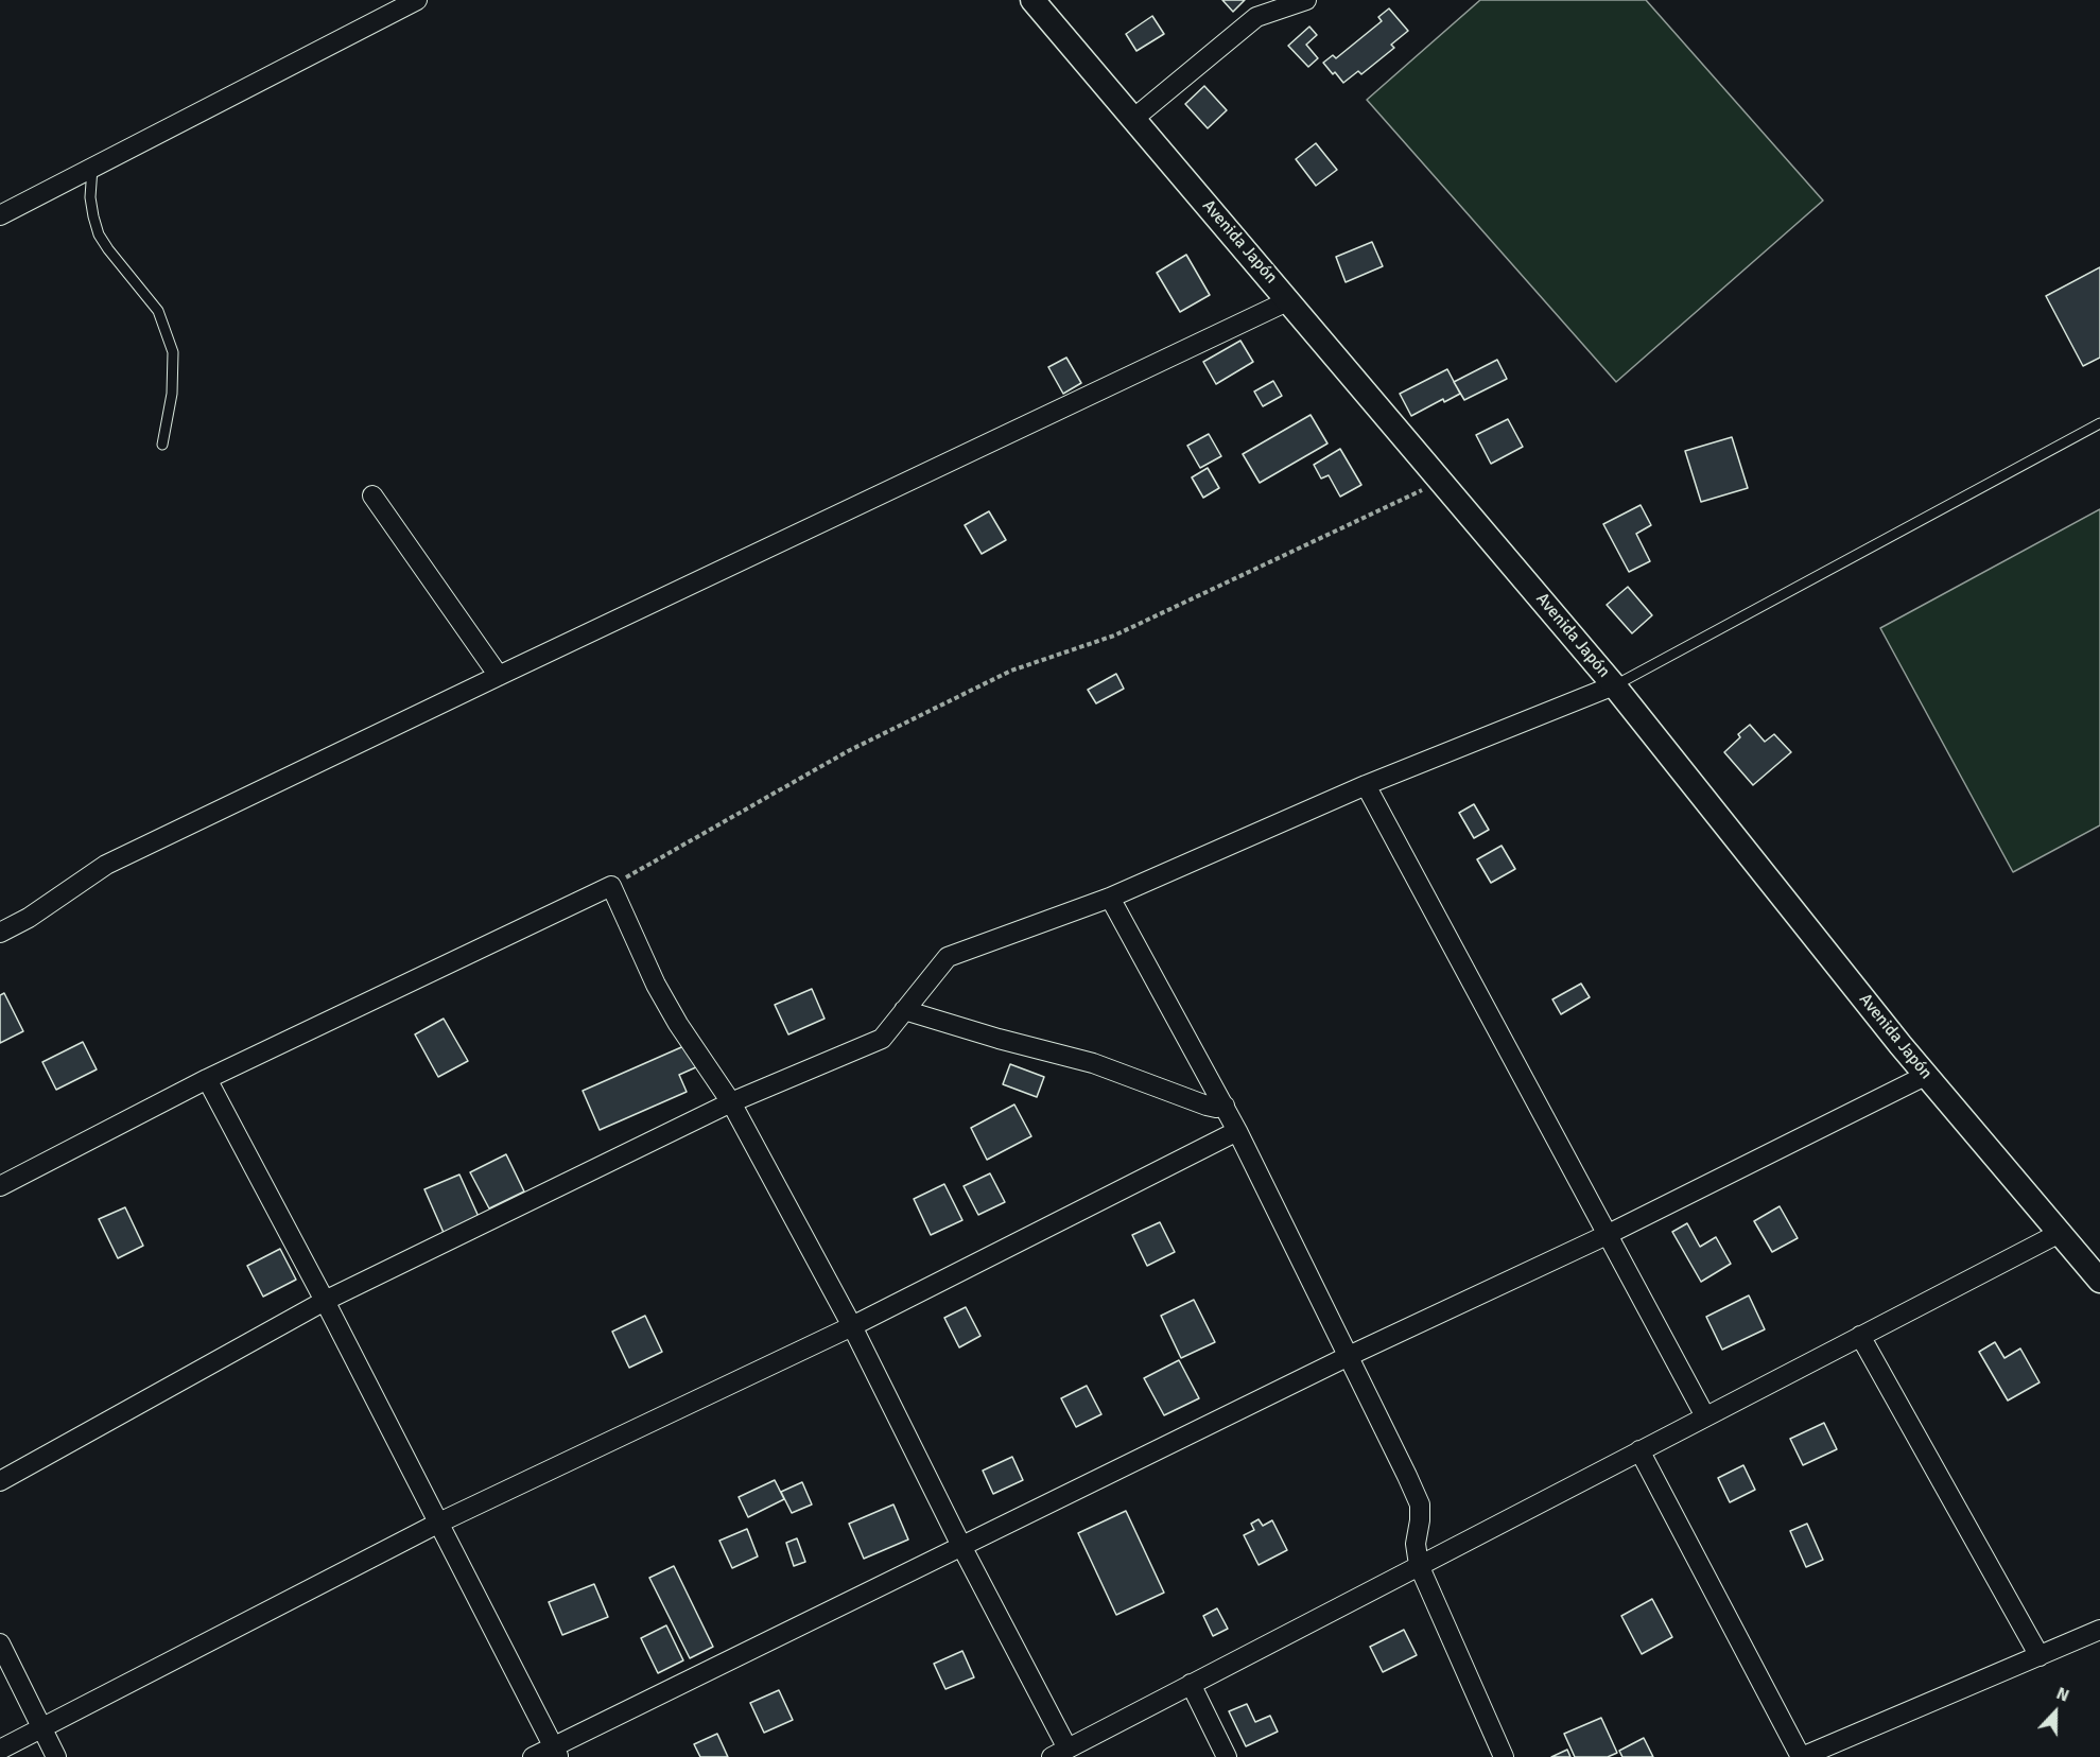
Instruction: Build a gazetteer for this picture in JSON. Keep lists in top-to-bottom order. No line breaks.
{"streets":{"street":["Avenida Japón"]},"north":"top"}
